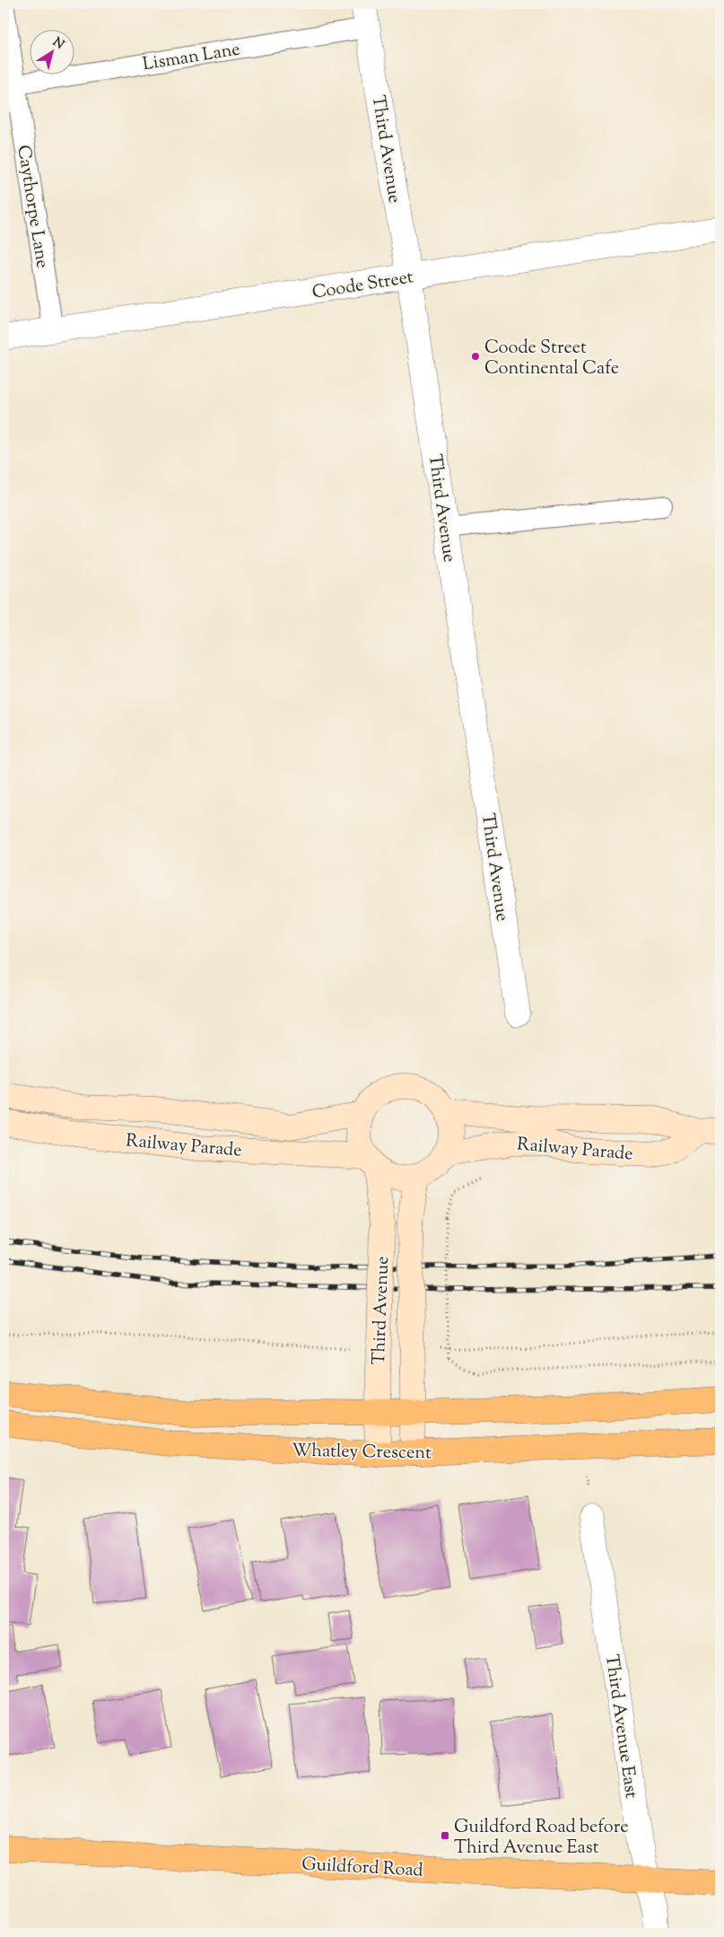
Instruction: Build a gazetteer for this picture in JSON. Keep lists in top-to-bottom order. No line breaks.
{"streets":{"main road":["Third Avenue","Railway Parade","Whatley Crescent","Guildford Road"],"street":["Coode Street","Third Avenue East"],"lane":["Lisman Lane","Caythorpe Lane"]},"crossings":[["Lisman Lane","Third Avenue"],["Lisman Lane","Caythorpe Lane"],["Third Avenue","Coode Street"],["Third Avenue","Railway Parade"],["Third Avenue","Whatley Crescent"],["Caythorpe Lane","Coode Street"],["Third Avenue East","Guildford Road"]],"places":{"other":["Coode Street Continental Cafe"],"transit":["Guildford Road before Third Avenue East"]},"north":"top right"}
